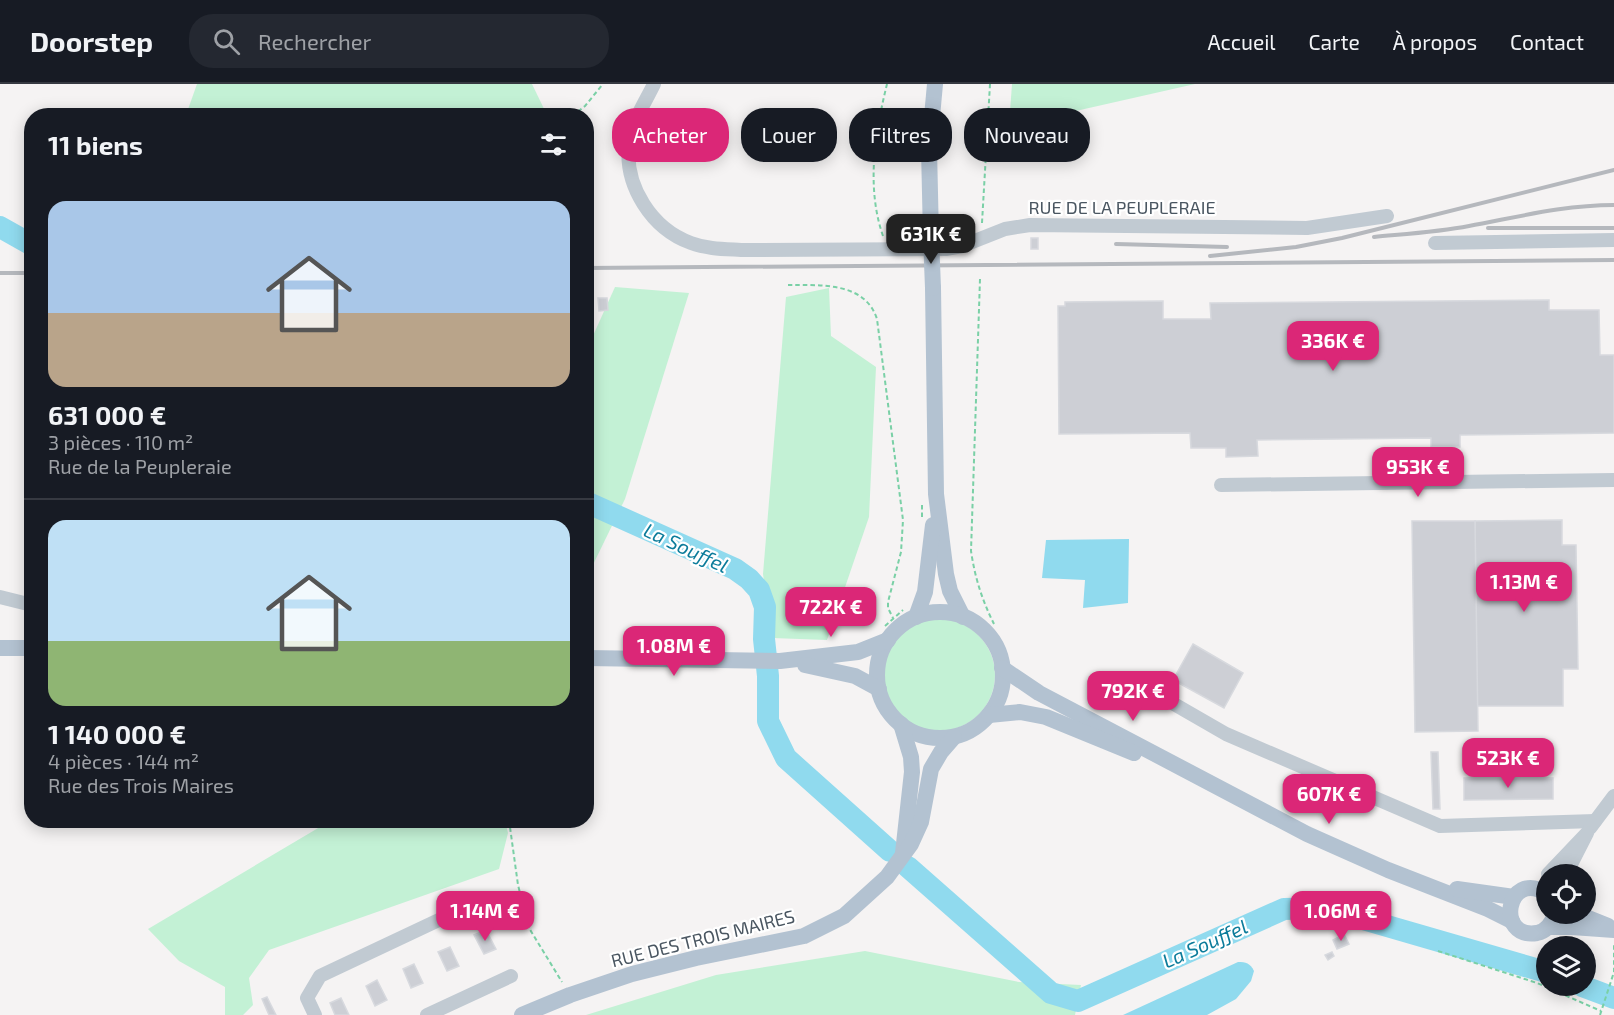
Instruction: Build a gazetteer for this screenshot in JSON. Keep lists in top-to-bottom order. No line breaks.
{"streets":{"main road":["RUE DES TROIS MAIRES"],"street":["RUE DE LA PEUPLERAIE"]},"water":["La Souffel"],"page":{"header":"Doorstep","search":"Rechercher","nav":["Accueil","Carte","À propos","Contact"],"chip":["Acheter","Louer","Filtres","Nouveau"],"heading":"11 biens","list":[{"name":"631 000 €","note":"3 pièces · 110 m² · Rue de la Peupleraie"},{"name":"1 140 000 €","note":"4 pièces · 144 m² · Rue des Trois Maires"}],"price":["631K €","336K €","953K €","1.13M €","722K €","1.08M €","792K €","523K €","607K €","1.14M €","1.06M €"]}}
